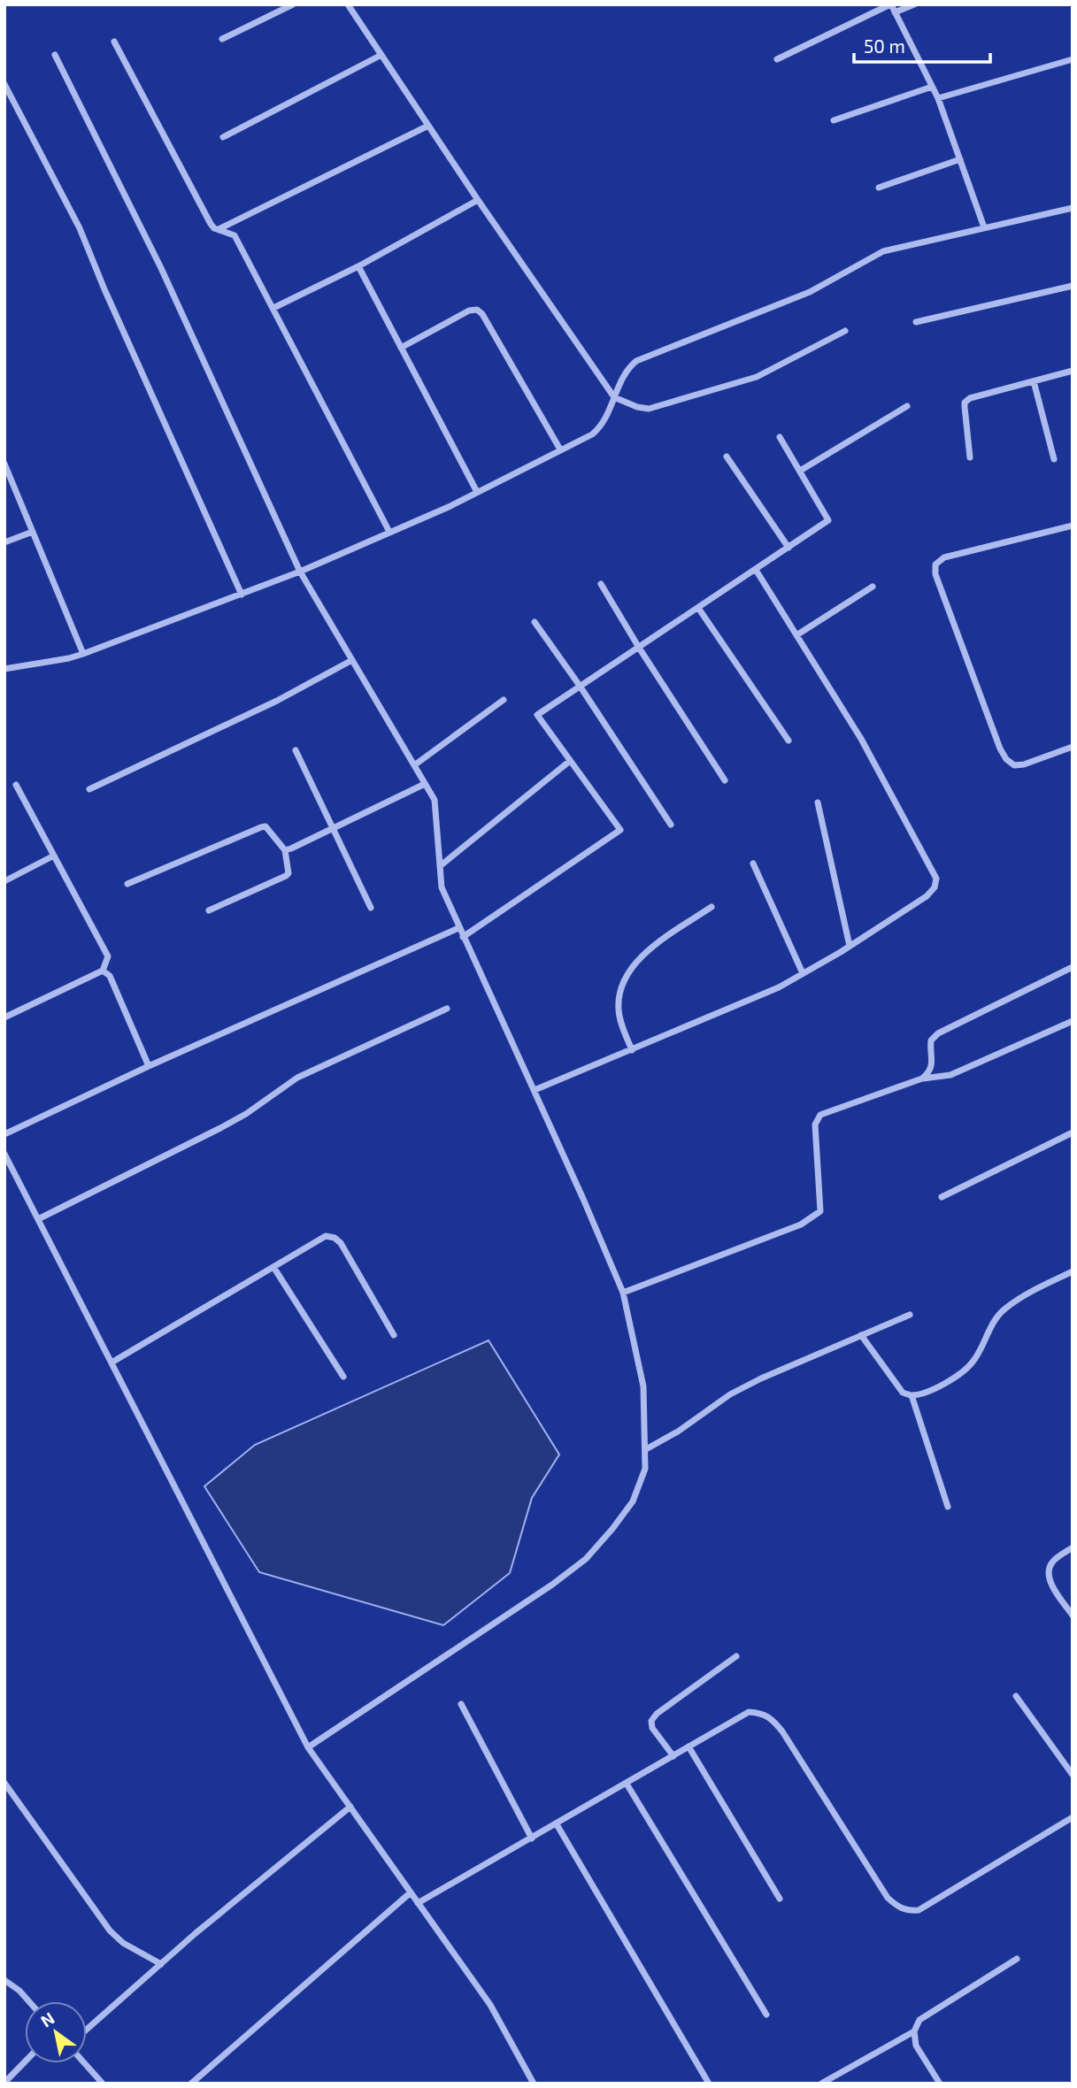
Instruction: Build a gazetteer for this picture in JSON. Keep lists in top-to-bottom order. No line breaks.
{"scale_bar":"50 m","north":"top left"}
